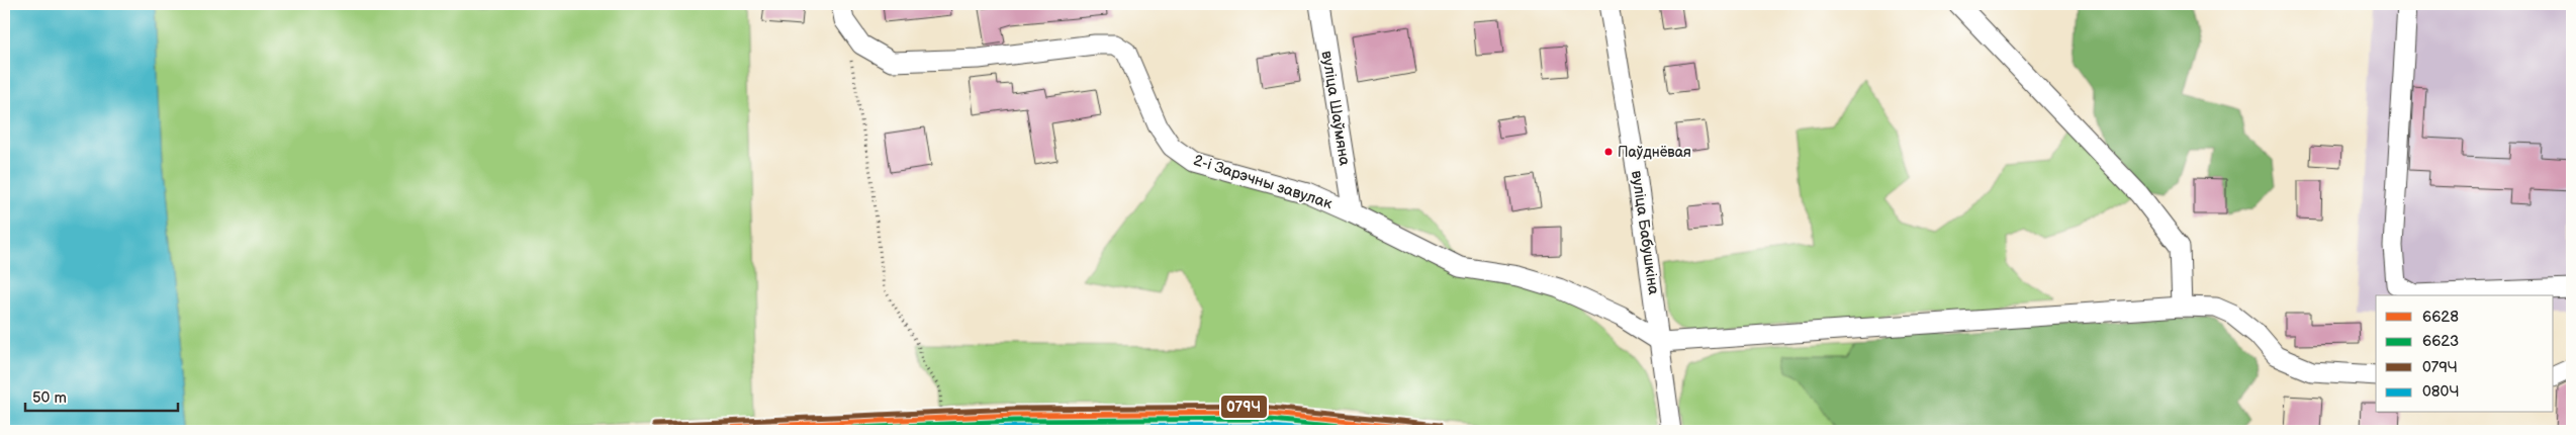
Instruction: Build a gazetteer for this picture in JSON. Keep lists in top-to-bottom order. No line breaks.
{"streets":{"street":["вуліца Шаўмяна","2-і Зарэчны завулак","вуліца Бабушкіна"]},"crossings":[["вуліца Шаўмяна","2-і Зарэчны завулак"],["2-і Зарэчны завулак","вуліца Бабушкіна"]],"places":["Паўднёвая"],"lines":["transit line 079Ч","transit line 6628","transit line 6623","transit line 080Ч"],"legend":["6628","6623","079Ч","080Ч"],"scale_bar":"50 m"}
